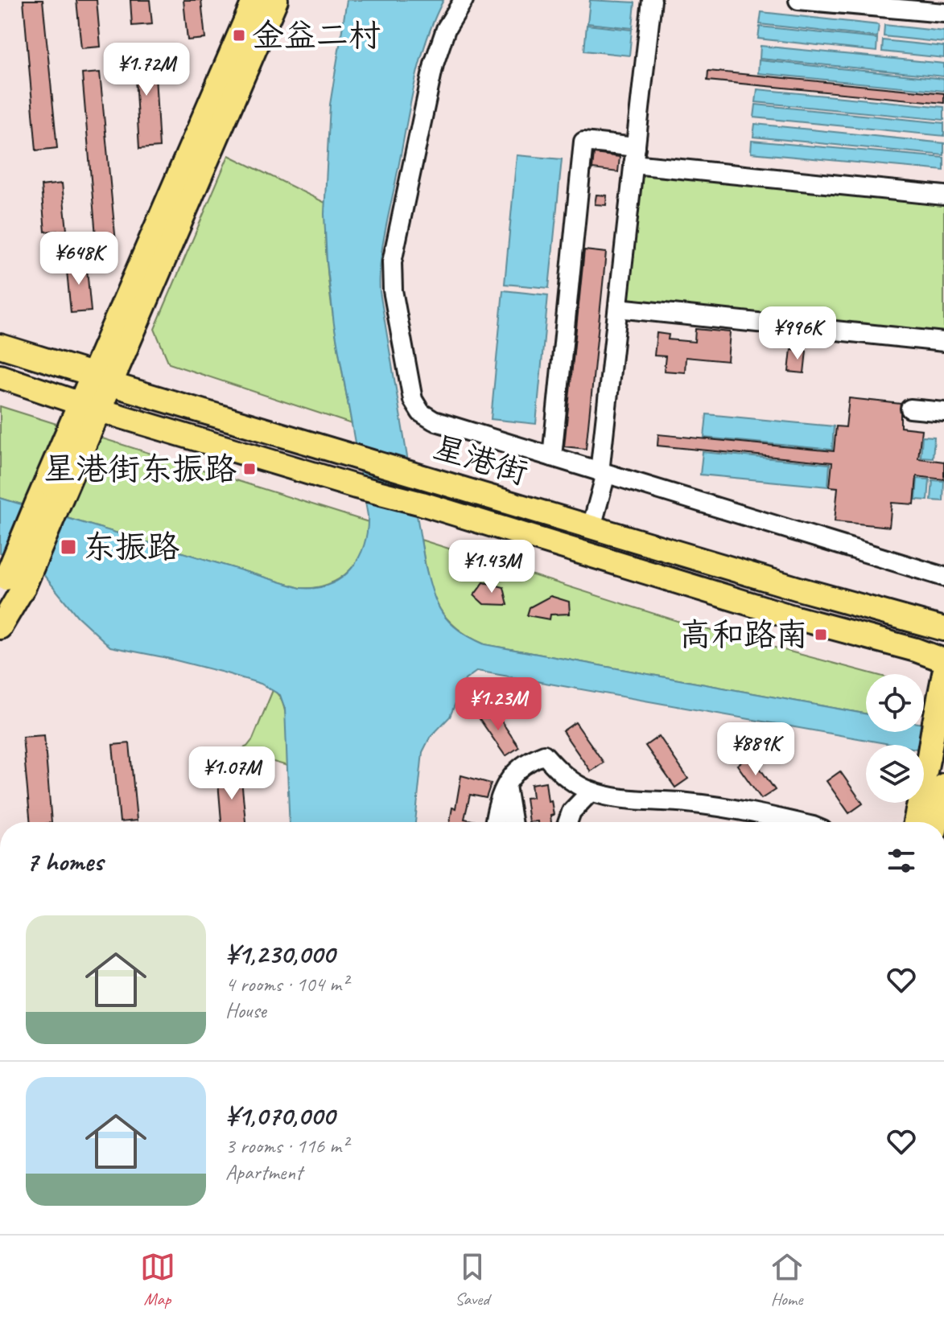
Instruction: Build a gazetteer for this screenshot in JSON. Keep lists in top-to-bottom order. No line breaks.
{"streets":{"main road":["星港街"]},"places":{"transit":["金益二村","星港街东振路","东振路","高和路南"]},"page":{"price":["¥1.72M","¥648K","¥996K","¥1.43M","¥1.23M","¥889K","¥1.07M"],"heading":"7 homes","list":[{"name":"¥1,230,000","note":"4 rooms · 104 m² · House"},{"name":"¥1,070,000","note":"3 rooms · 116 m² · Apartment"}],"tabs":["Map","Saved","Home"]}}
